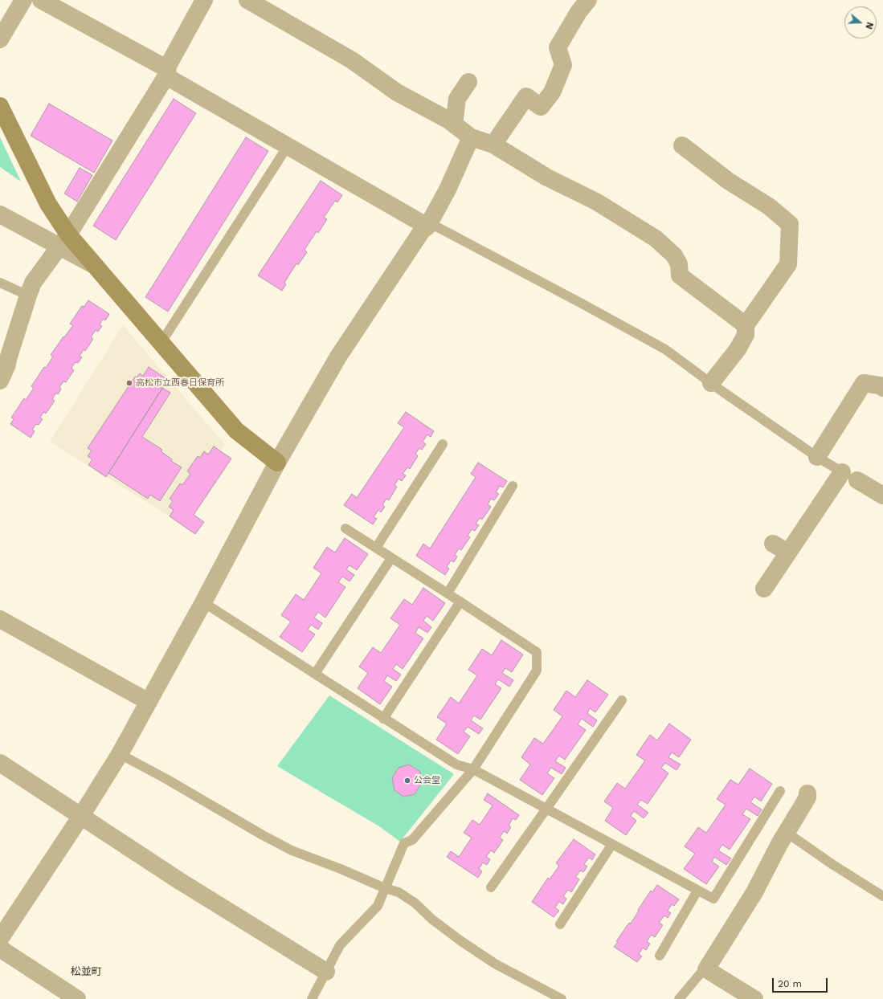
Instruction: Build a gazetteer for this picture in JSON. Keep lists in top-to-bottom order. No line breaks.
{"districts":["松並町"],"places":["高松市立西春日保育所","公会堂"],"scale_bar":"20 m","north":"right"}
